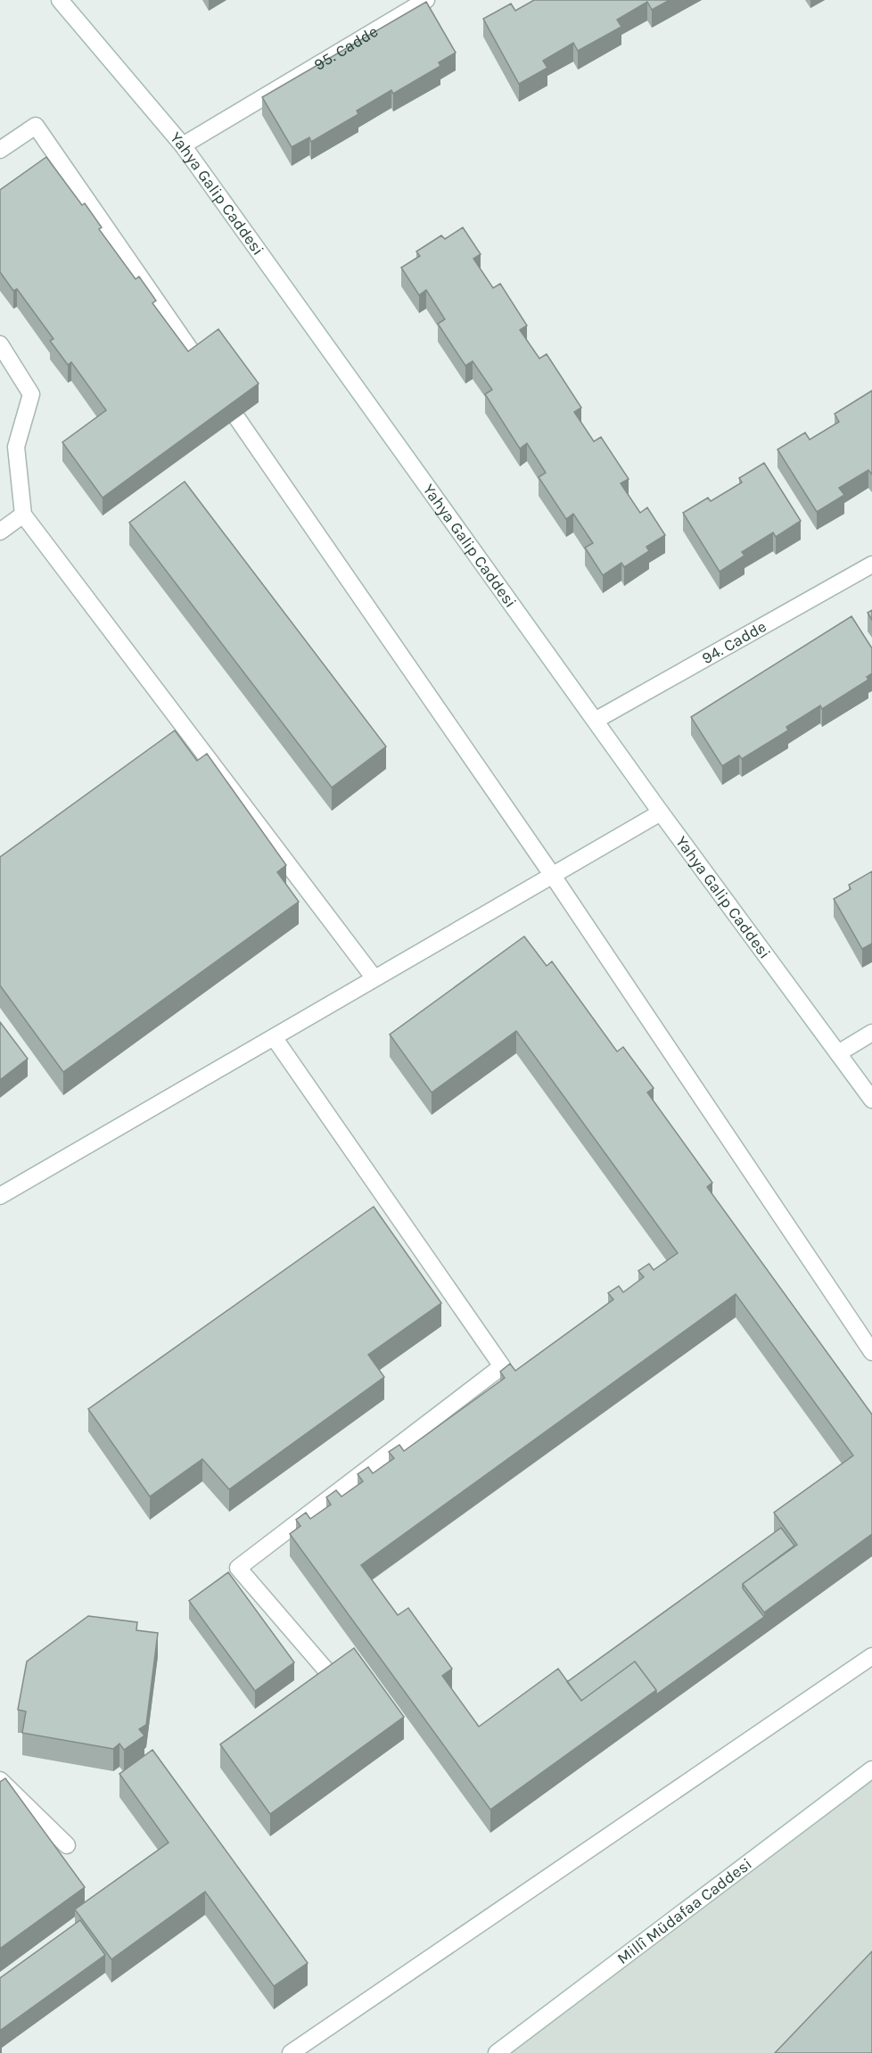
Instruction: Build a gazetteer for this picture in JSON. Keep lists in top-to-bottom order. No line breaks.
{"streets":{"street":["95. Cadde","Yahya Galip Caddesi","94. Cadde","Millî Müdafaa Caddesi"]},"crossings":[["95. Cadde","Yahya Galip Caddesi"],["Yahya Galip Caddesi","94. Cadde"]]}
